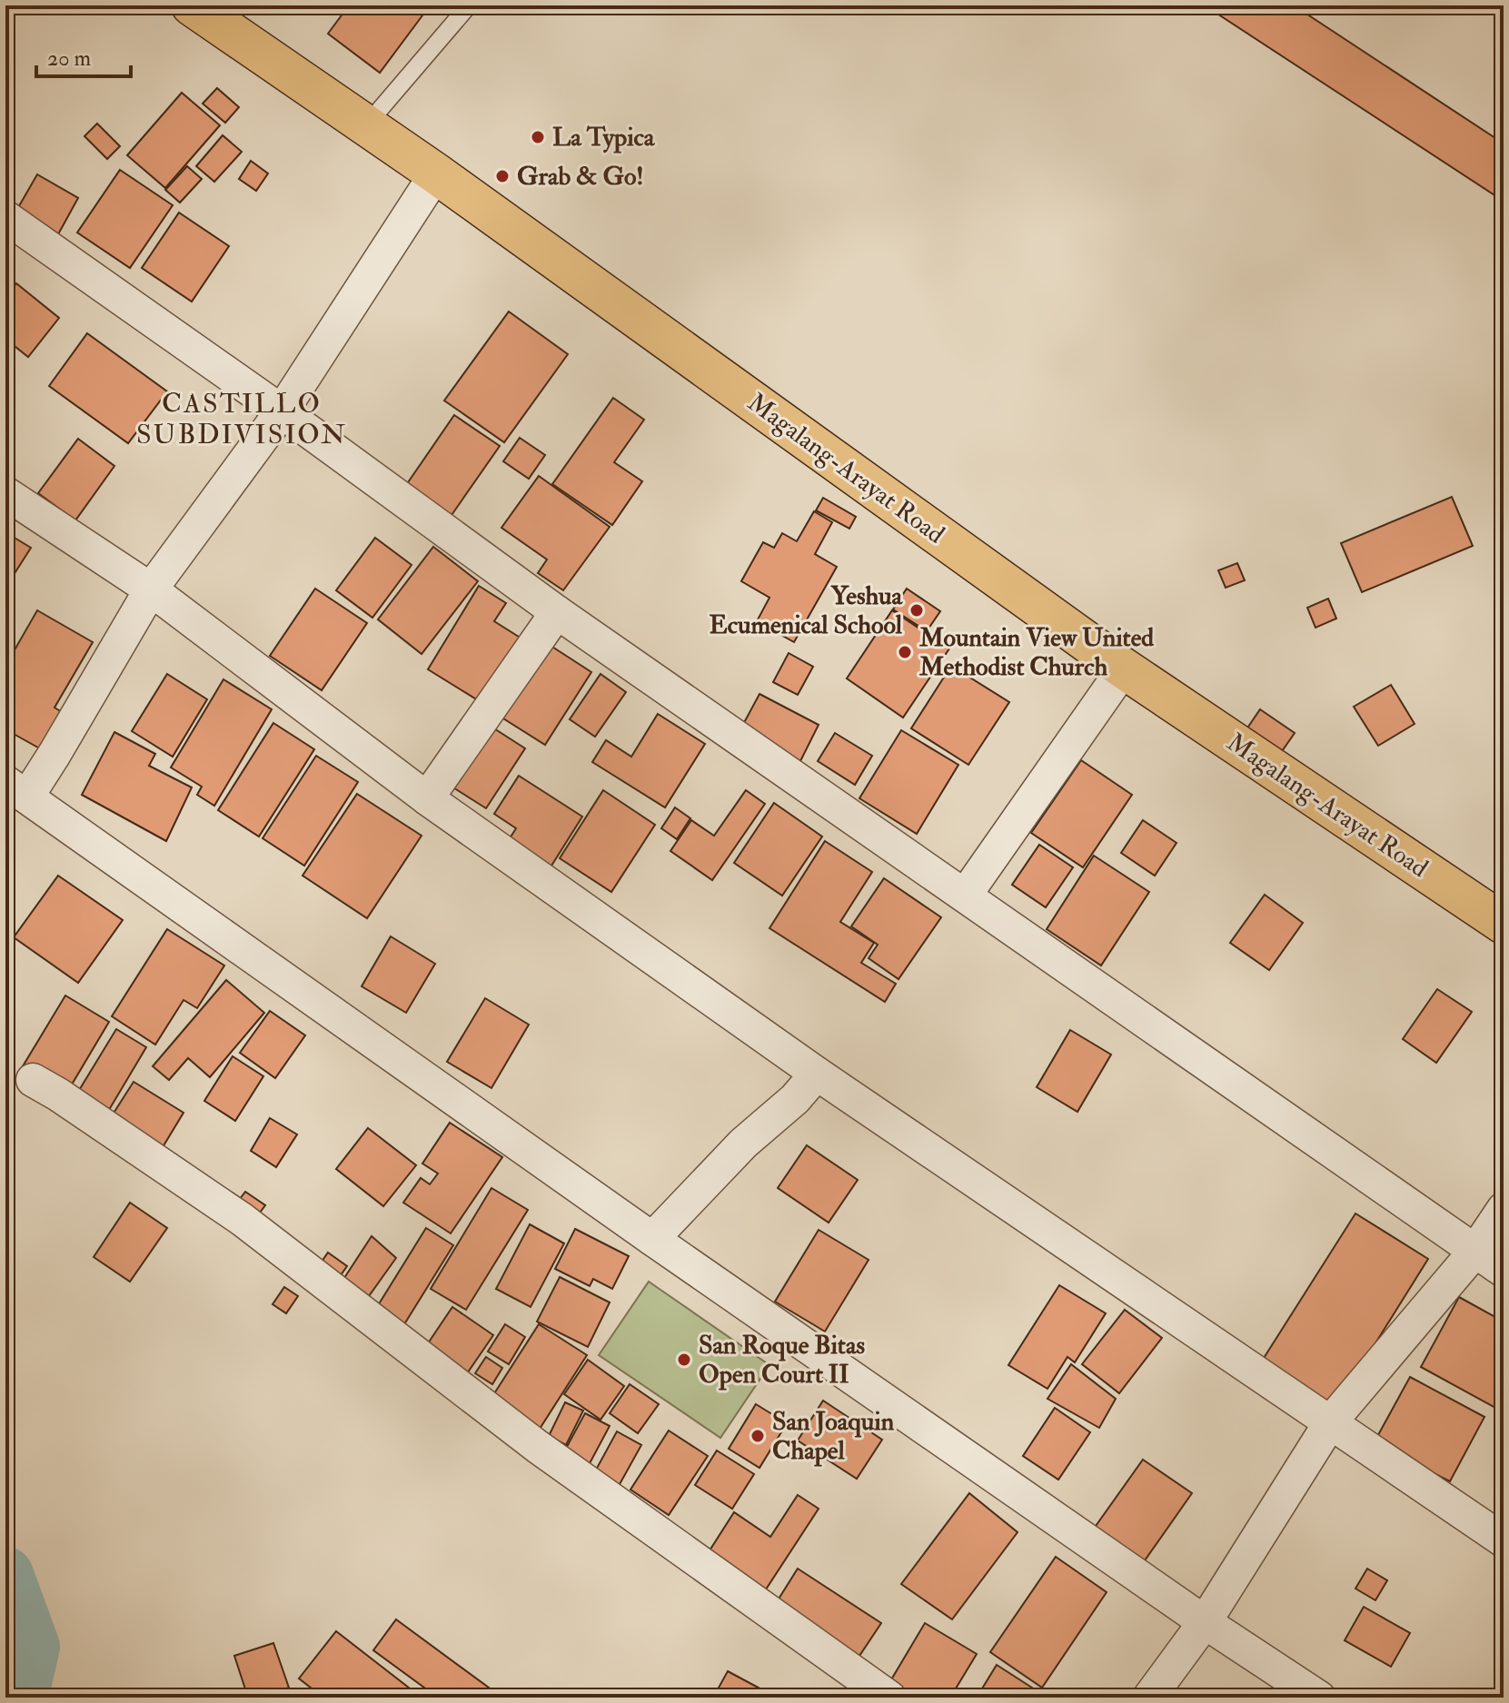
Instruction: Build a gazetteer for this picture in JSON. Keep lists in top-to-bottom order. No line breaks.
{"streets":{"main road":["Magalang-Arayat Road"]},"districts":["CASTILLO SUBDIVISION"],"places":["La Typica","Grab & Go!","Yeshua Ecumenical School","Mountain View United Methodist Church","San Roque Bitas Open Court II","San Joaquin Chapel"],"scale_bar":"20 m"}
